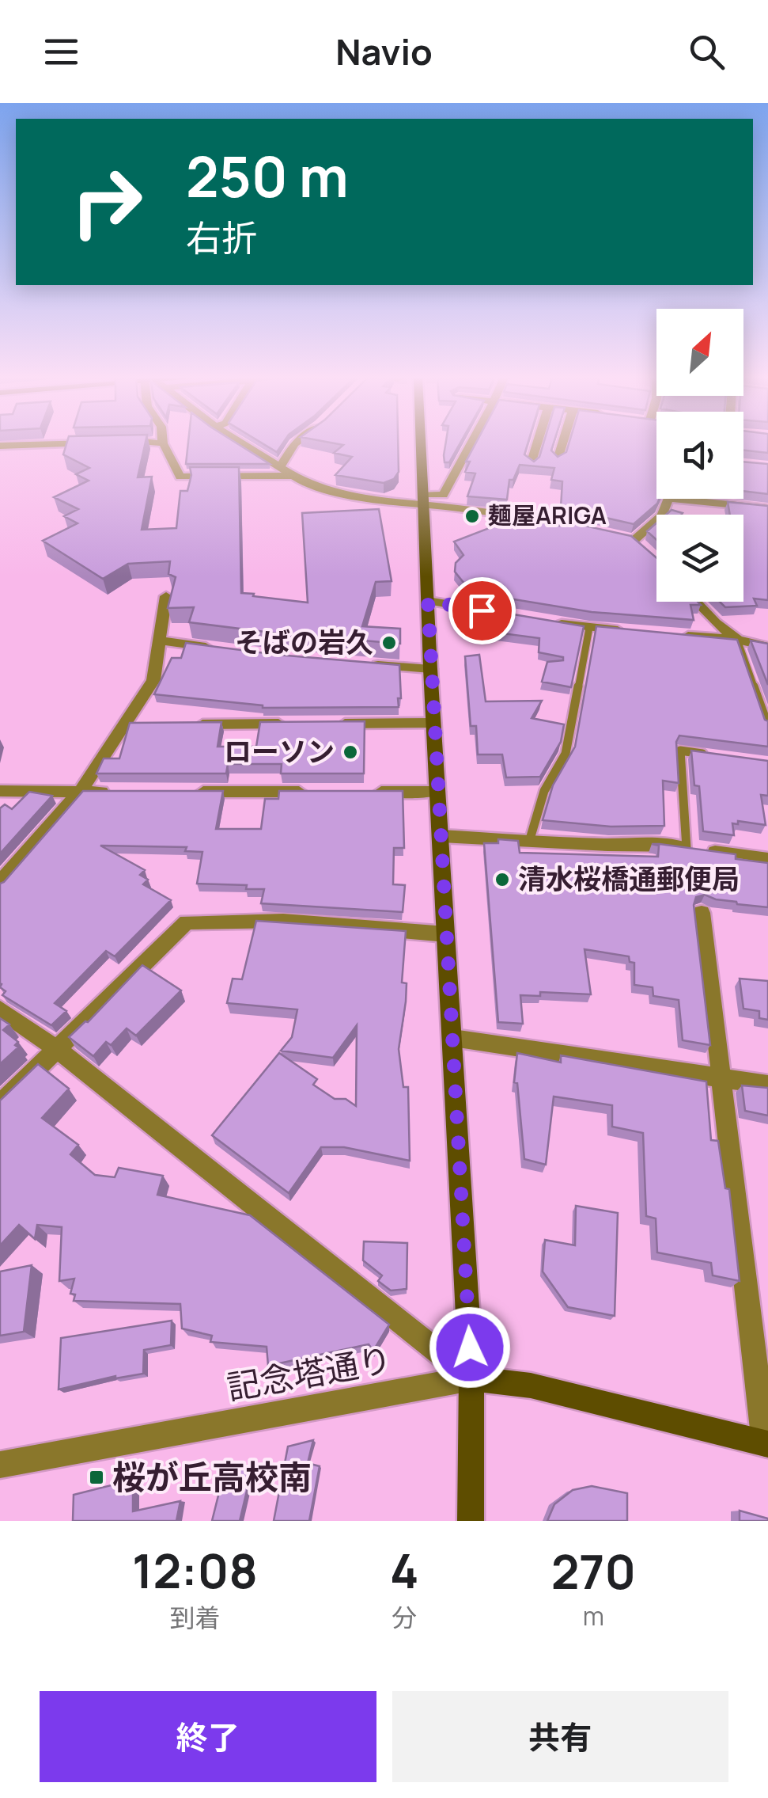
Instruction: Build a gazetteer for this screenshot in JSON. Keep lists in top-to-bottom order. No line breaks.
{"streets":{"main road":["記念塔通り"]},"places":{"other":["麺屋ARIGA","そばの岩久","ローソン","清水桜橋通郵便局"],"transit":["桜が丘高校南"]},"north":"top right","page":{"header":"Navio","turn":["250 m","右折"],"eta":["12:08","到着","4","分","270","m"],"buttons":["終了","共有"]}}
